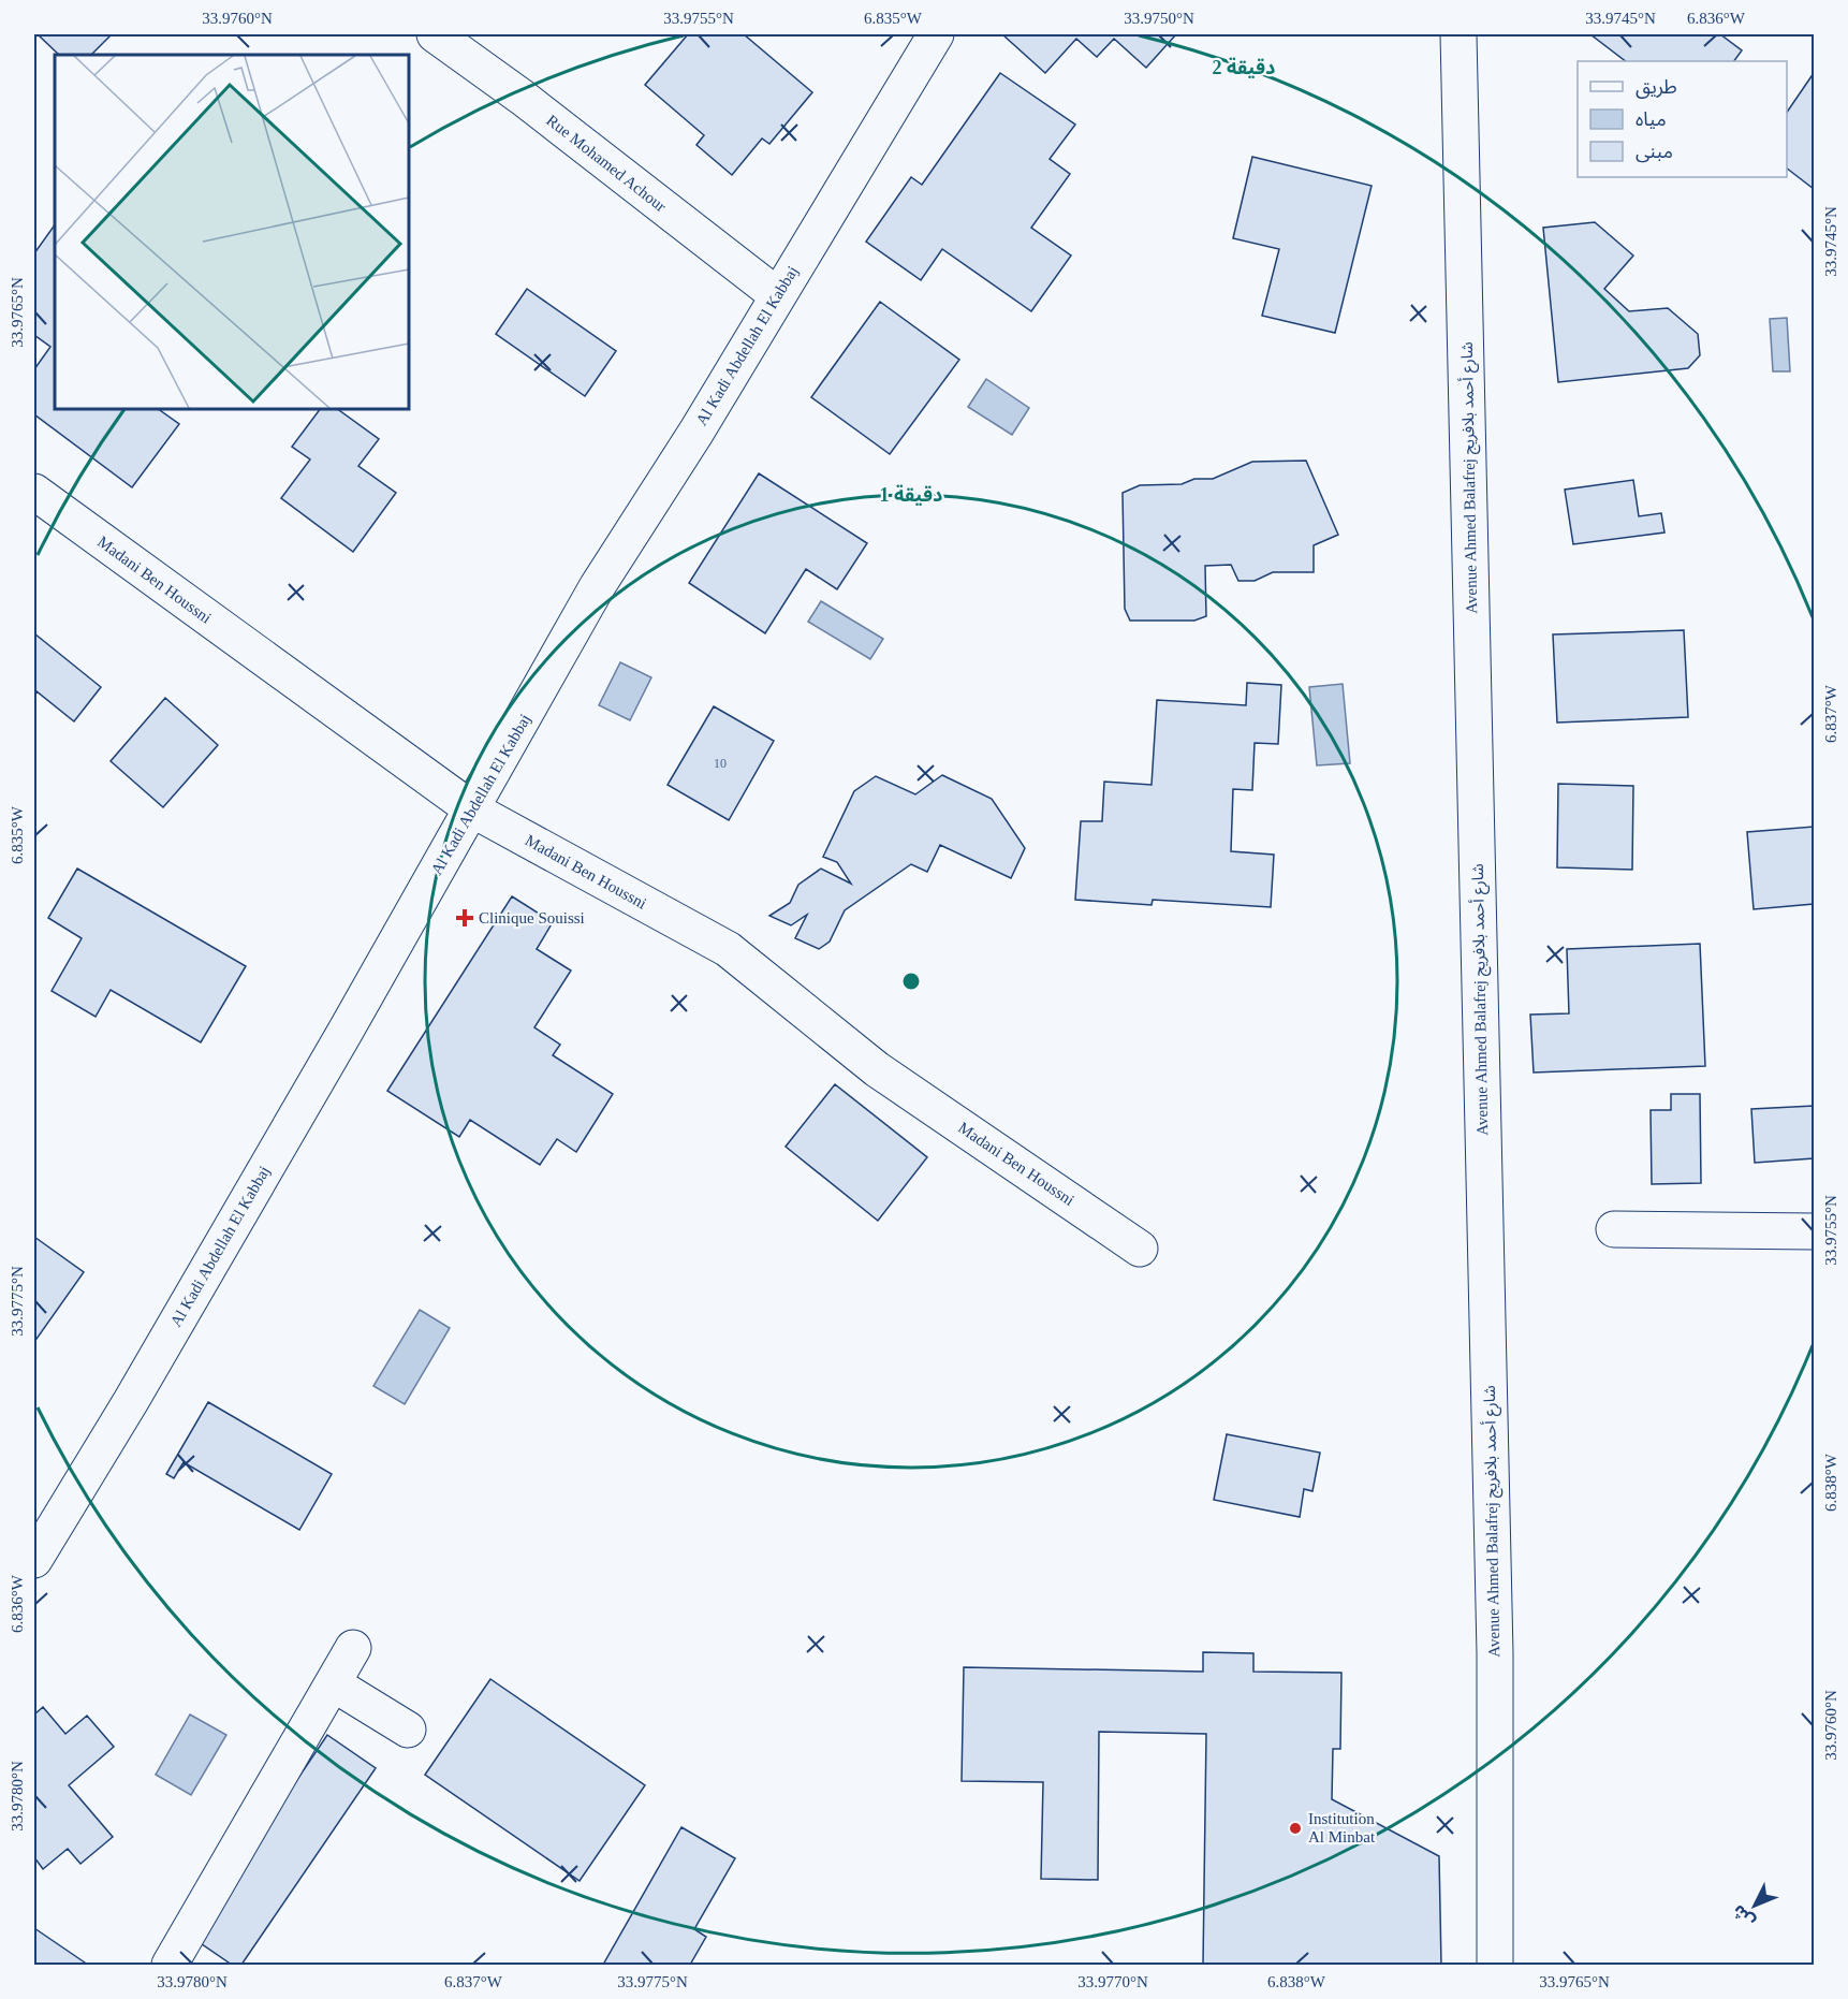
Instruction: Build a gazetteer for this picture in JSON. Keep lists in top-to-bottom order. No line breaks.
{"streets":{"street":["Rue Mohamed Achour","Al Kadi Abdellah El Kabbaj","Avenue Ahmed Balafrej شارع أحمد بلافريج","Madani Ben Houssni"]},"crossings":[["Rue Mohamed Achour","Al Kadi Abdellah El Kabbaj"],["Al Kadi Abdellah El Kabbaj","Madani Ben Houssni"]],"places":{"health":["Clinique Souissi"],"other":["Institution Al Minbat"]},"house_numbers":["10"],"legend":["طريق","مياه","مبنى"],"north":"bottom left","coordinates":["33.9760°N","33.9755°N","6.835°W","33.9750°N","33.9745°N","6.836°W","33.9765°N","6.837°W","33.9775°N","6.838°W","33.9780°N","33.9770°N"],"rings":["2 دقيقة","1 دقيقة"]}
